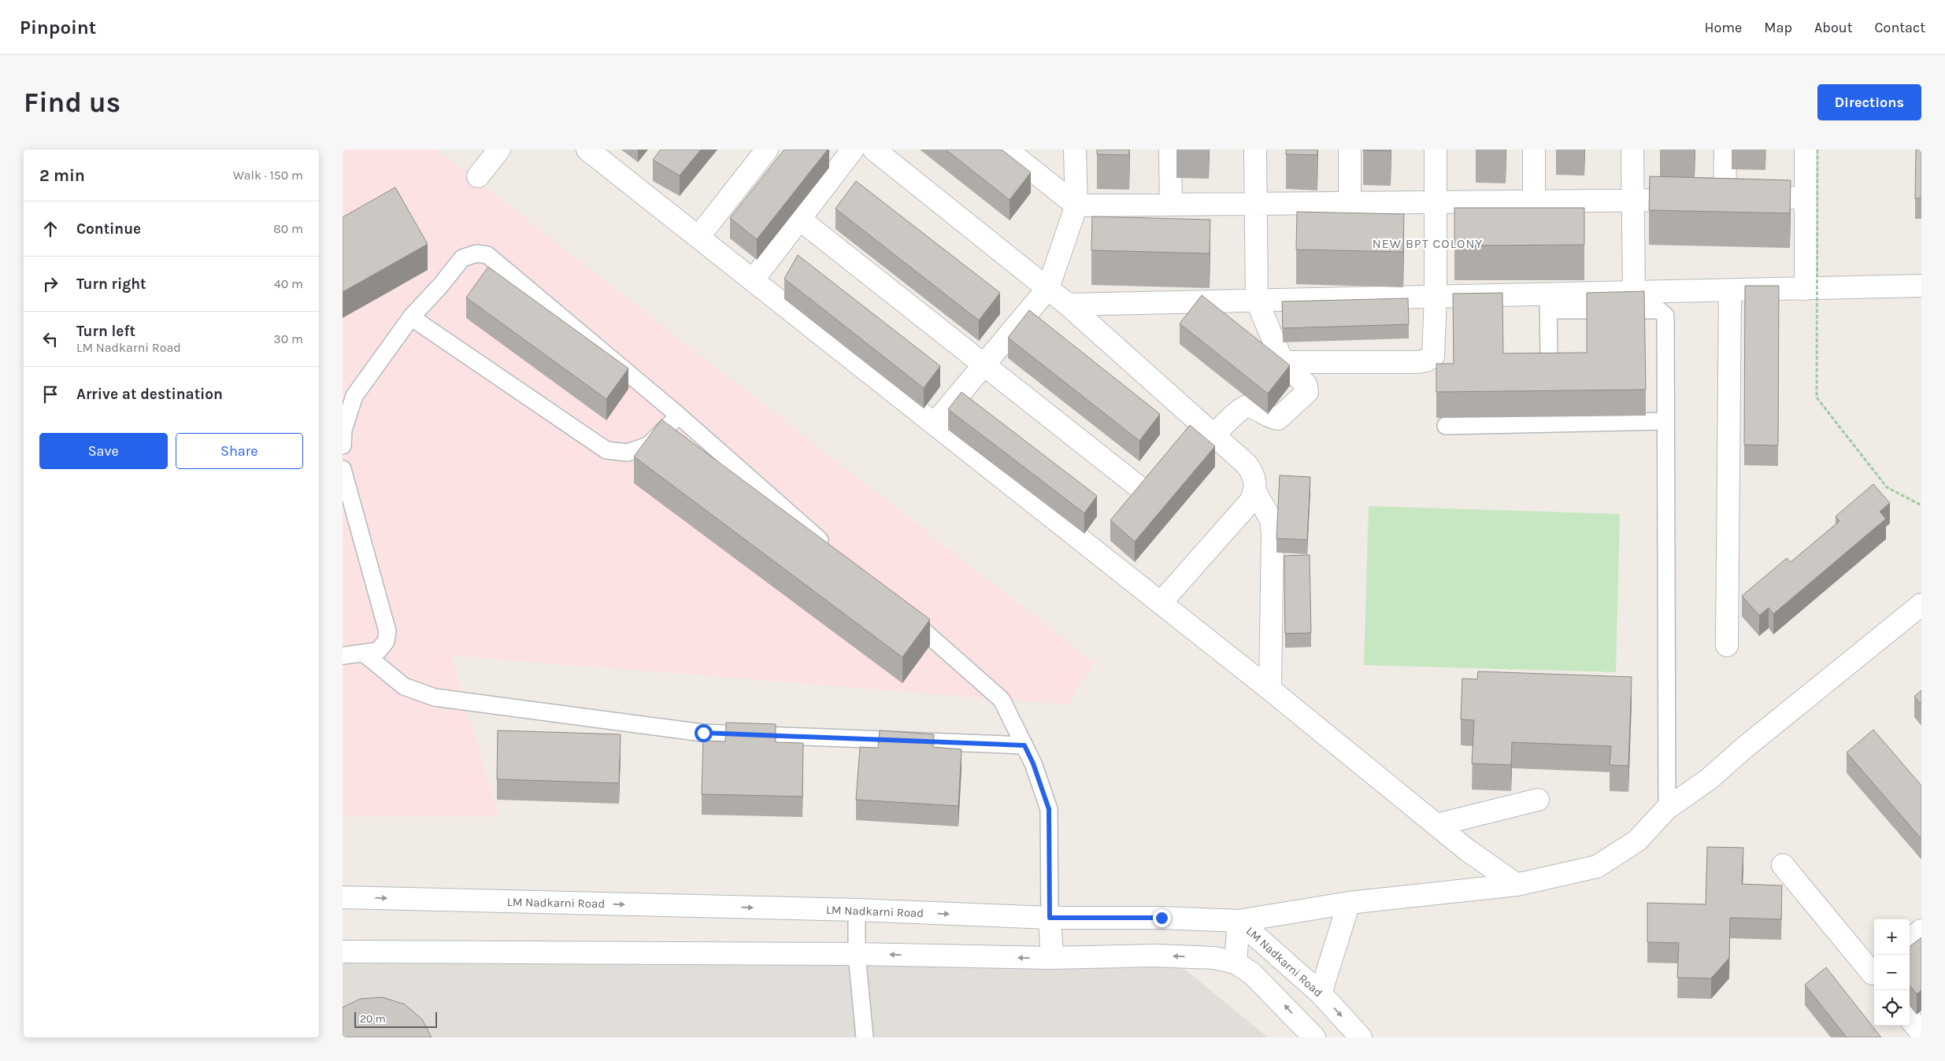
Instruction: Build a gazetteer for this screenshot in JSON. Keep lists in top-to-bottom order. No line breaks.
{"streets":{"street":["LM Nadkarni Road"]},"districts":["NEW BPT COLONY"],"scale_bar":"20 m","page":{"header":"Pinpoint","nav":["Home","Map","About","Contact"],"buttons":["Directions",["Save","Share"]],"title":"Find us","heading":["2 min","Walk · 150 m"],"list":[["Continue","80 m"],["Turn right","40 m"],["Turn left","LM Nadkarni Road","30 m"],"Arrive at destination"],"map_buttons":["+","−"],"scale":"20 m"}}
